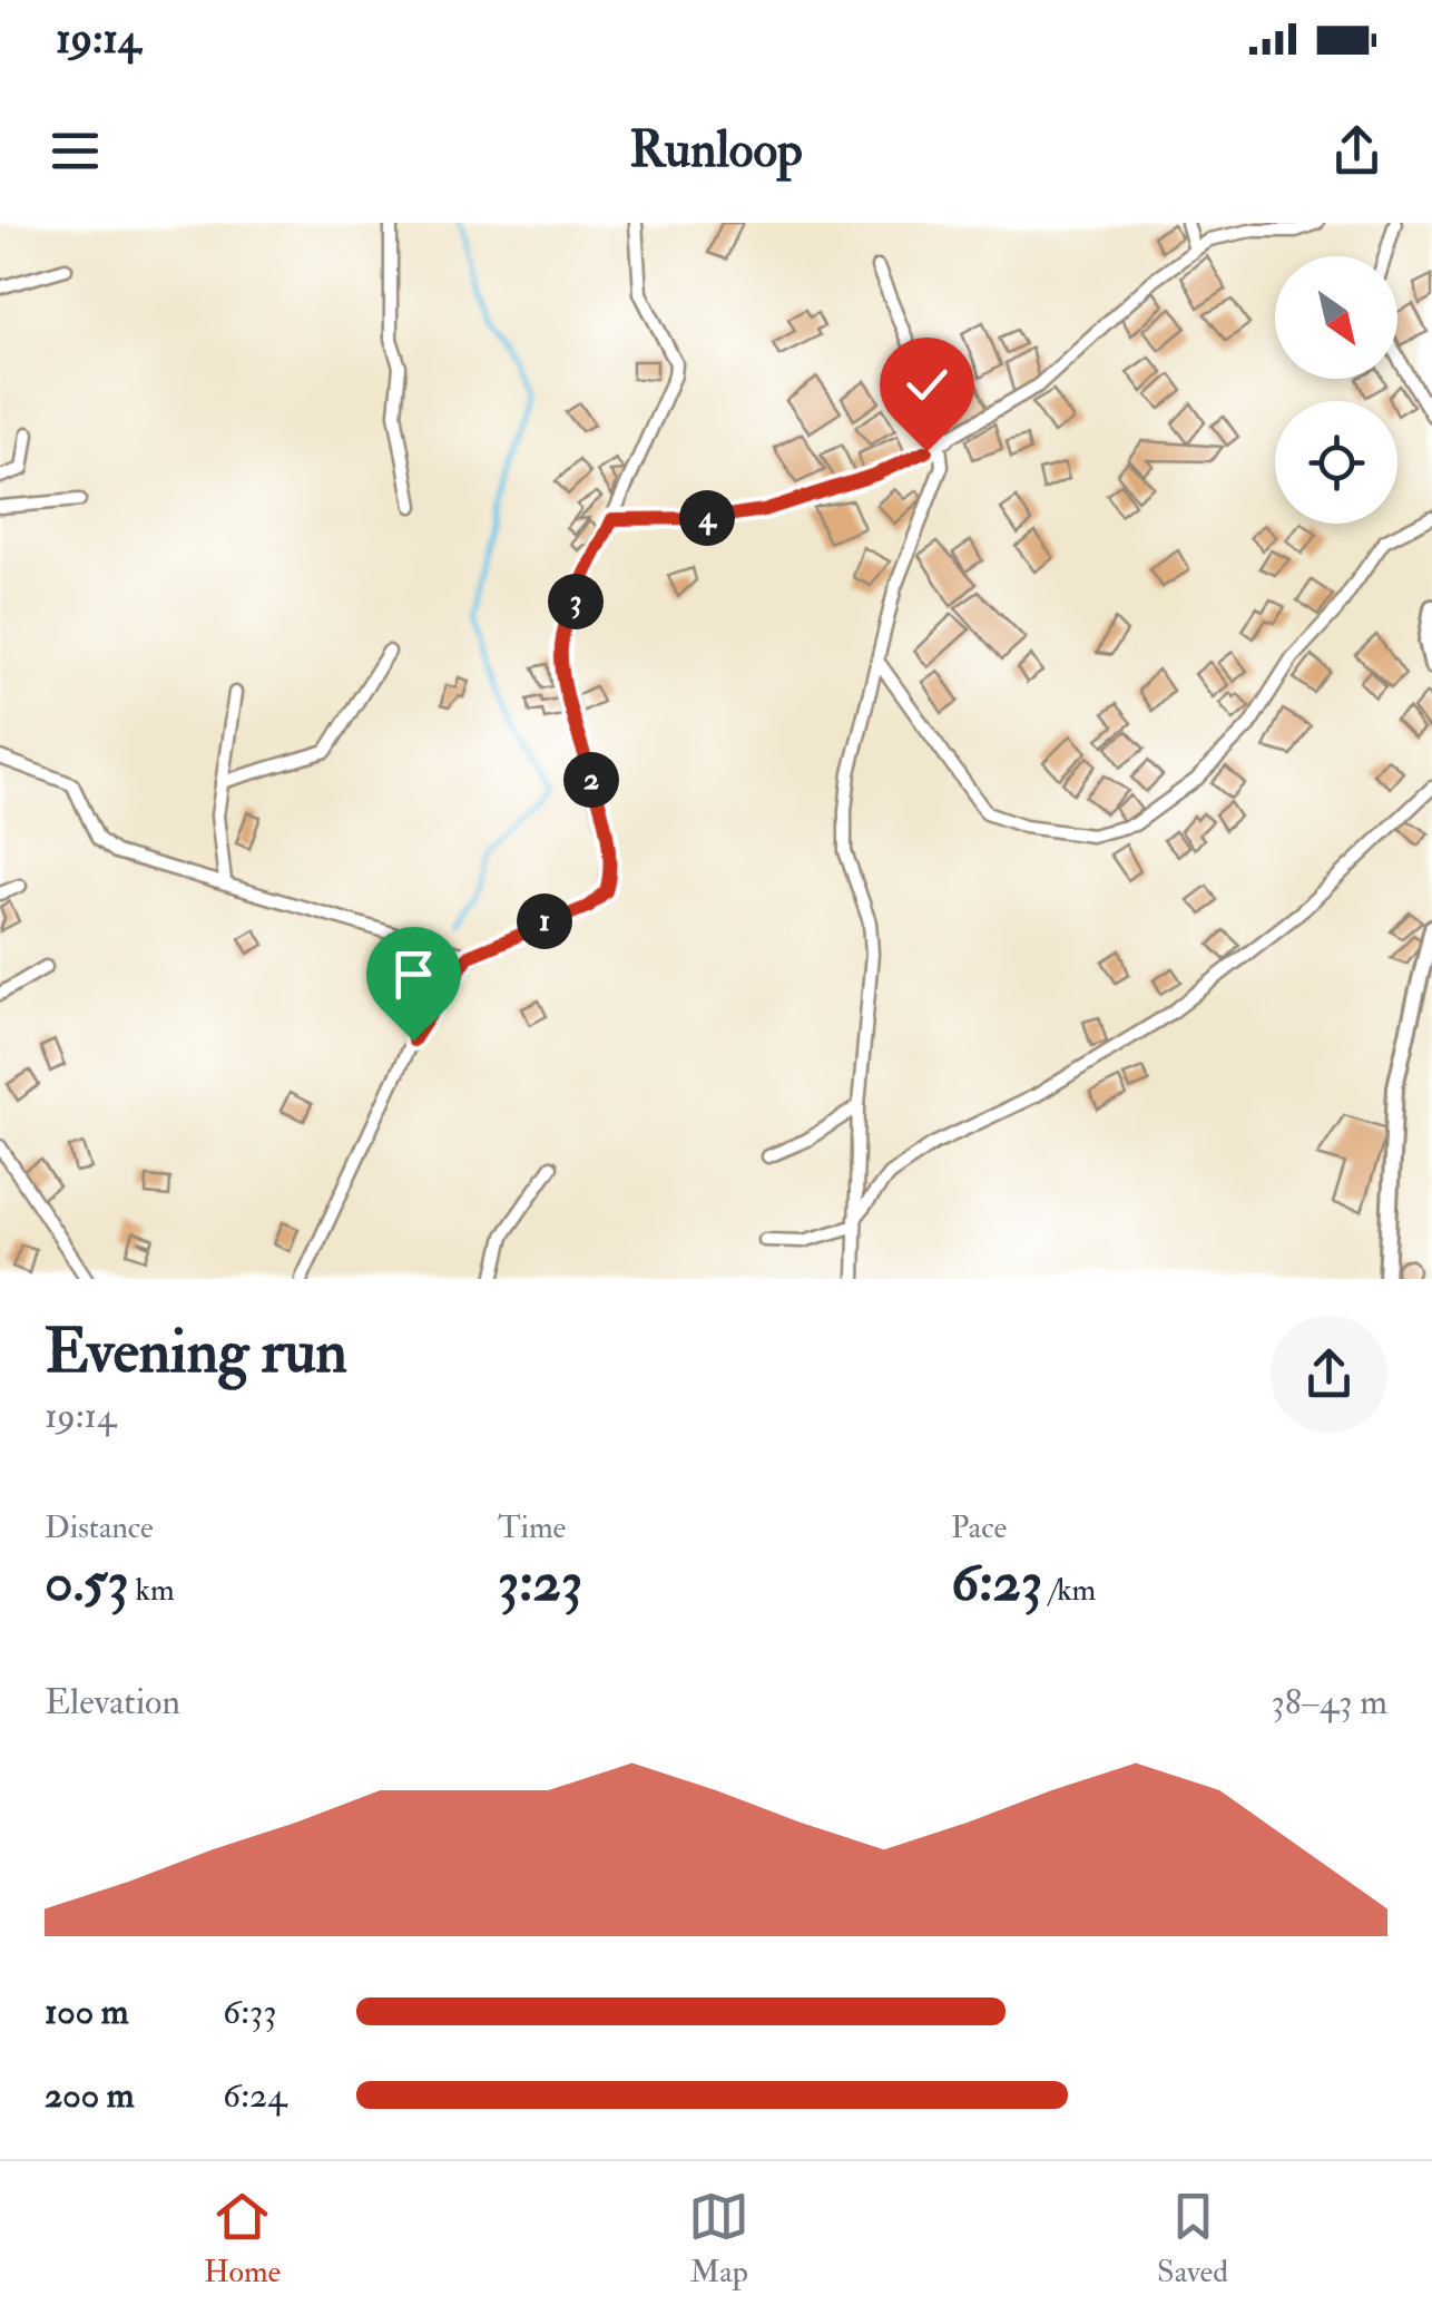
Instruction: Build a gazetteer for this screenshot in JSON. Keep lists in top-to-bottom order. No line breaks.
{"north":"bottom right","page":{"status":"19:14","header":"Runloop","pins":["4","3","2","1"],"heading":["Evening run","19:14"],"stats":[["Distance","0.53 km"],["Time","3:23"],["Pace","6:23 /km"]],"chart":["Elevation","38–43 m"],"list":[{"name":"100 m","note":"6:33"},{"name":"200 m","note":"6:24"}],"tabs":["Home","Map","Saved"]}}
